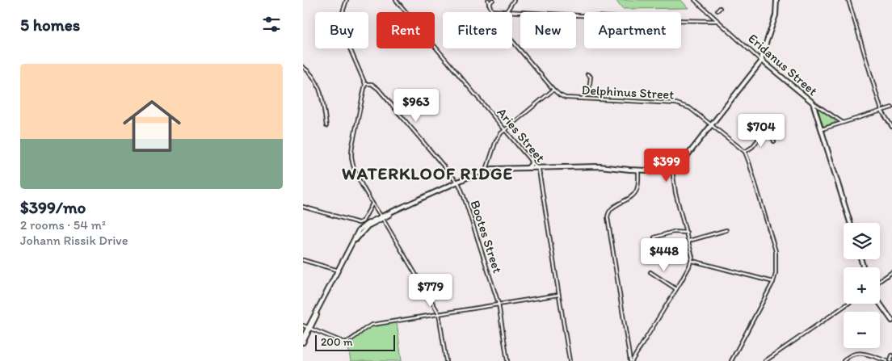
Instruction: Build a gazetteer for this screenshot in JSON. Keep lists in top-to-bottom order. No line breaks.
{"streets":{"main road":["Eridanus Street"],"street":["Delphinus Street","Aries Street","Bootes Street"]},"districts":["WATERKLOOF RIDGE"],"scale_bar":"200 m","page":{"heading":"5 homes","chip":["Buy","Rent","Filters","New","Apartment"],"list":[{"name":"$399/mo","note":"2 rooms · 54 m² · Johann Rissik Drive"}],"price":["$963","$704","$399","$448","$779"],"map_buttons":["+","−"],"scale":"200 m"}}
